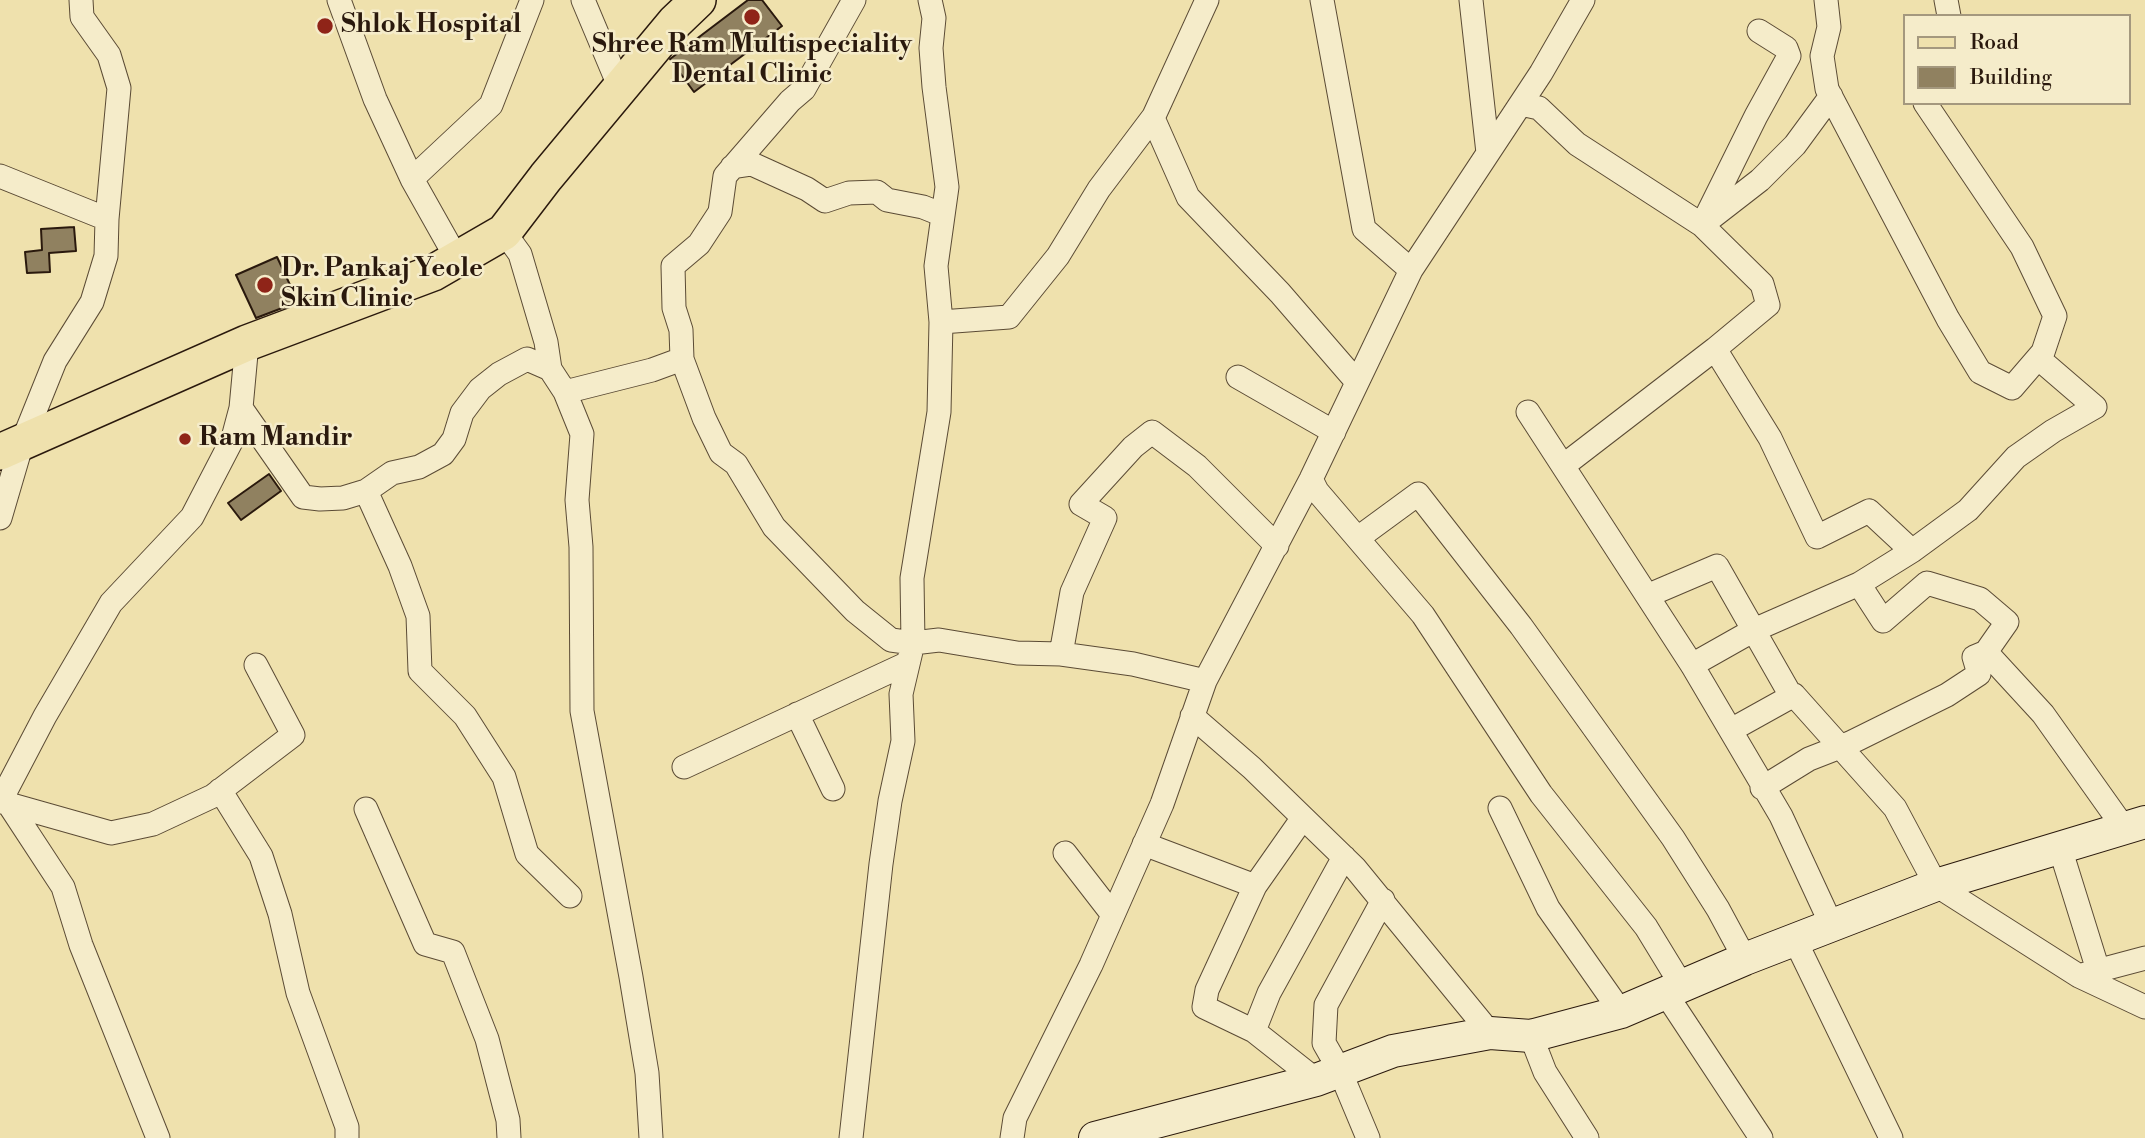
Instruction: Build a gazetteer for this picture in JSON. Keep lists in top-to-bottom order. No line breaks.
{"places":["Shree Ram Multispeciality Dental Clinic","Shlok Hospital","Dr. Pankaj Yeole Skin Clinic","Ram Mandir"],"legend":["Road","Building"]}
